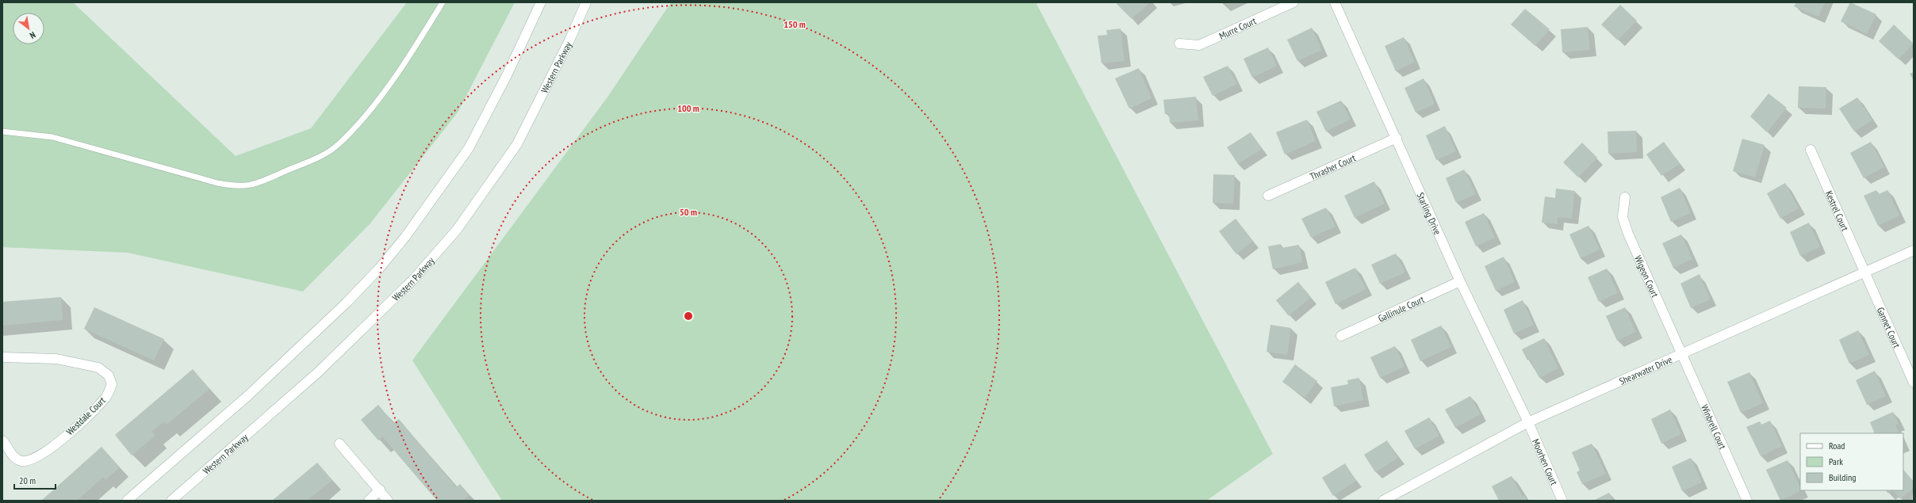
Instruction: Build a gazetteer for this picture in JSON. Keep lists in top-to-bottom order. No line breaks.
{"streets":{"street":["Murre Court","Western Parkway","Thrasher Court","Kestrel Court","Starling Drive","Wigeon Court","Gallinule Court","Gannet Court","Shearwater Drive","Westdale Court","Winbrell Court","Moorhen Court"]},"crossings":[["Thrasher Court","Starling Drive"],["Kestrel Court","Gannet Court"],["Kestrel Court","Shearwater Drive"],["Starling Drive","Gallinule Court"],["Starling Drive","Shearwater Drive"],["Starling Drive","Moorhen Court"],["Wigeon Court","Shearwater Drive"],["Wigeon Court","Winbrell Court"],["Gannet Court","Shearwater Drive"],["Shearwater Drive","Winbrell Court"],["Shearwater Drive","Moorhen Court"]],"legend":["Road","Park","Building"],"scale_bar":"20 m","north":"bottom right","rings":["150 m","100 m","50 m"]}
